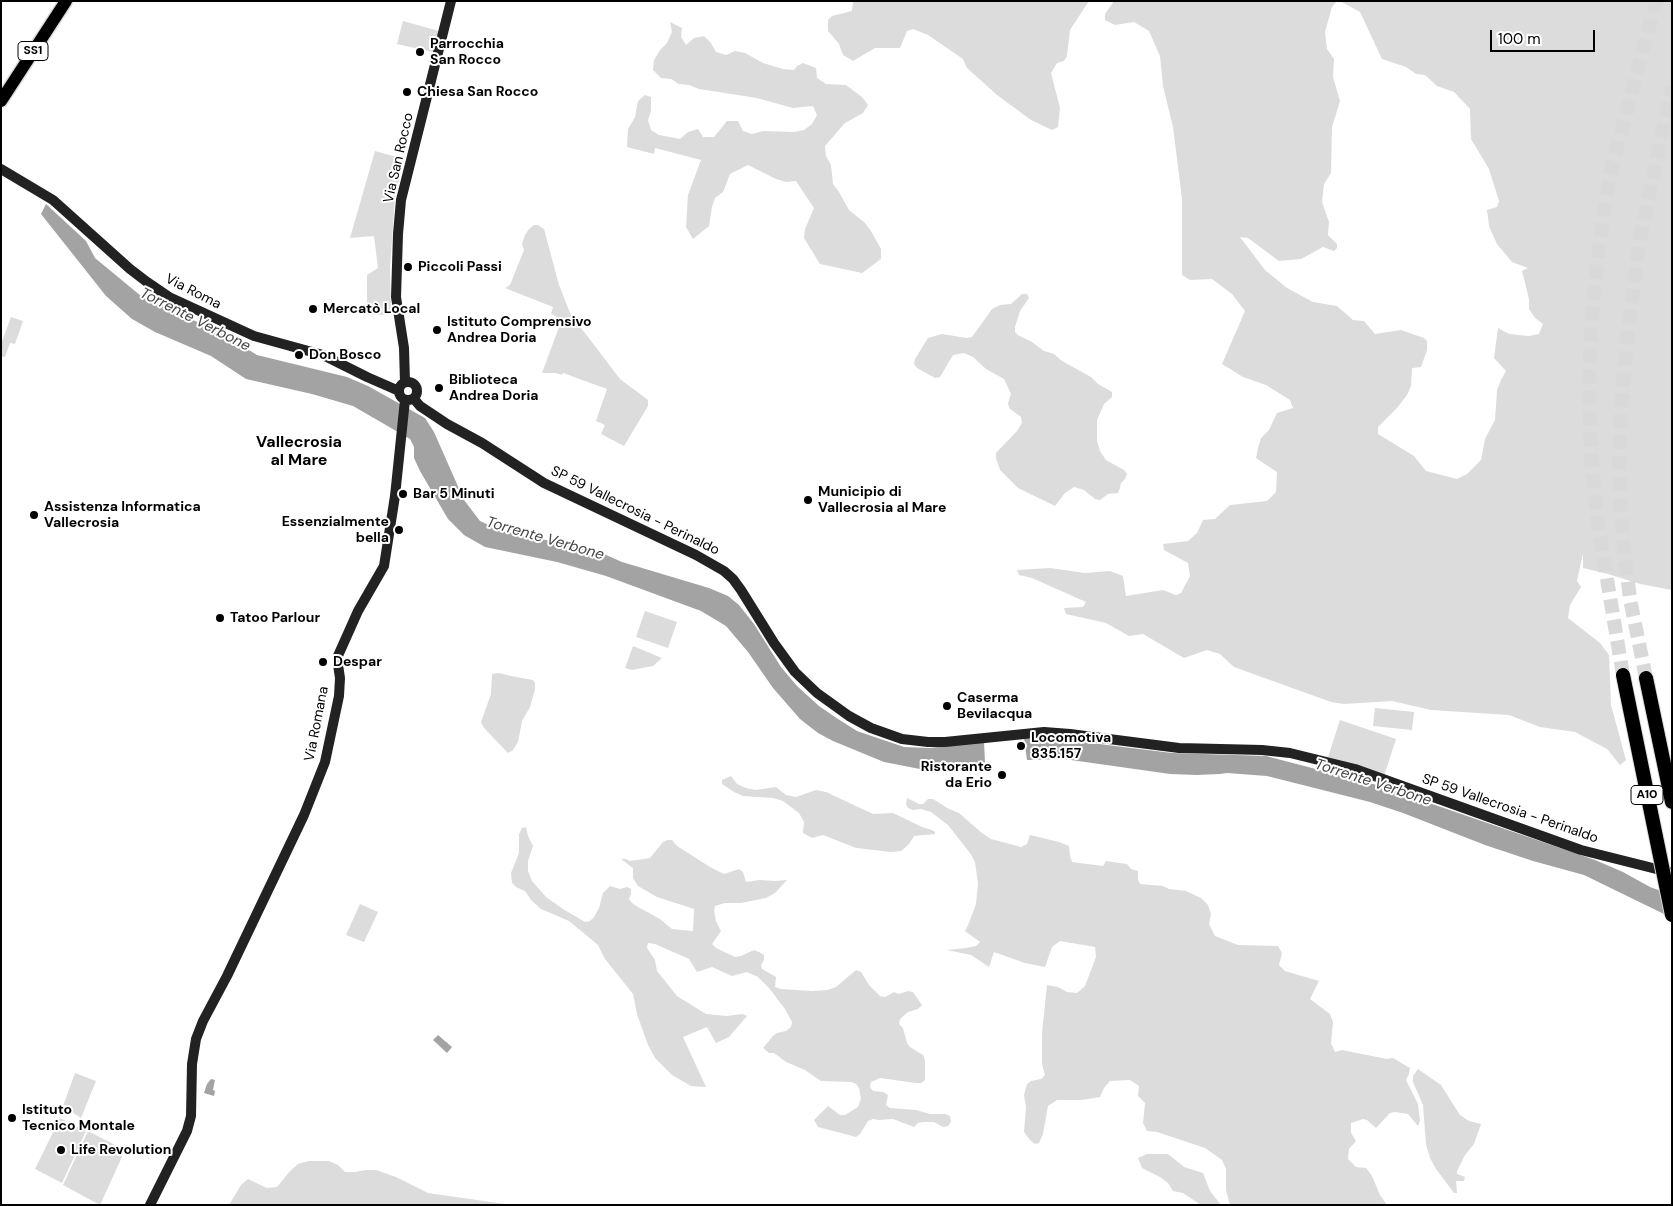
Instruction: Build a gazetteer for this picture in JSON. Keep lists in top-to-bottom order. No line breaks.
{"streets":{"highway":["A10"],"main road":["SS1","Via San Rocco","Via Roma","SP 59 Vallecrosia - Perinaldo","Via Romana"]},"crossings":[["Via San Rocco","Via Roma"],["Via San Rocco","SP 59 Vallecrosia - Perinaldo"],["Via San Rocco","Via Romana"],["Via Roma","SP 59 Vallecrosia - Perinaldo"],["Via Roma","Via Romana"],["SP 59 Vallecrosia - Perinaldo","Via Romana"]],"districts":["Vallecrosia al Mare"],"water":["Torrente Verbone"],"places":["Parrocchia San Rocco","Chiesa San Rocco","Piccoli Passi","Mercatò Local","Istituto Comprensivo Andrea Doria","Don Bosco","Biblioteca Andrea Doria","Bar 5 Minuti","Municipio di Vallecrosia al Mare","Assistenza Informatica Vallecrosia","Essenzialmente bella","Tatoo Parlour","Despar","Caserma Bevilacqua","Locomotiva 835.157","Ristorante da Erio","Istituto Tecnico Montale","Life Revolution"],"scale_bar":"100 m"}
